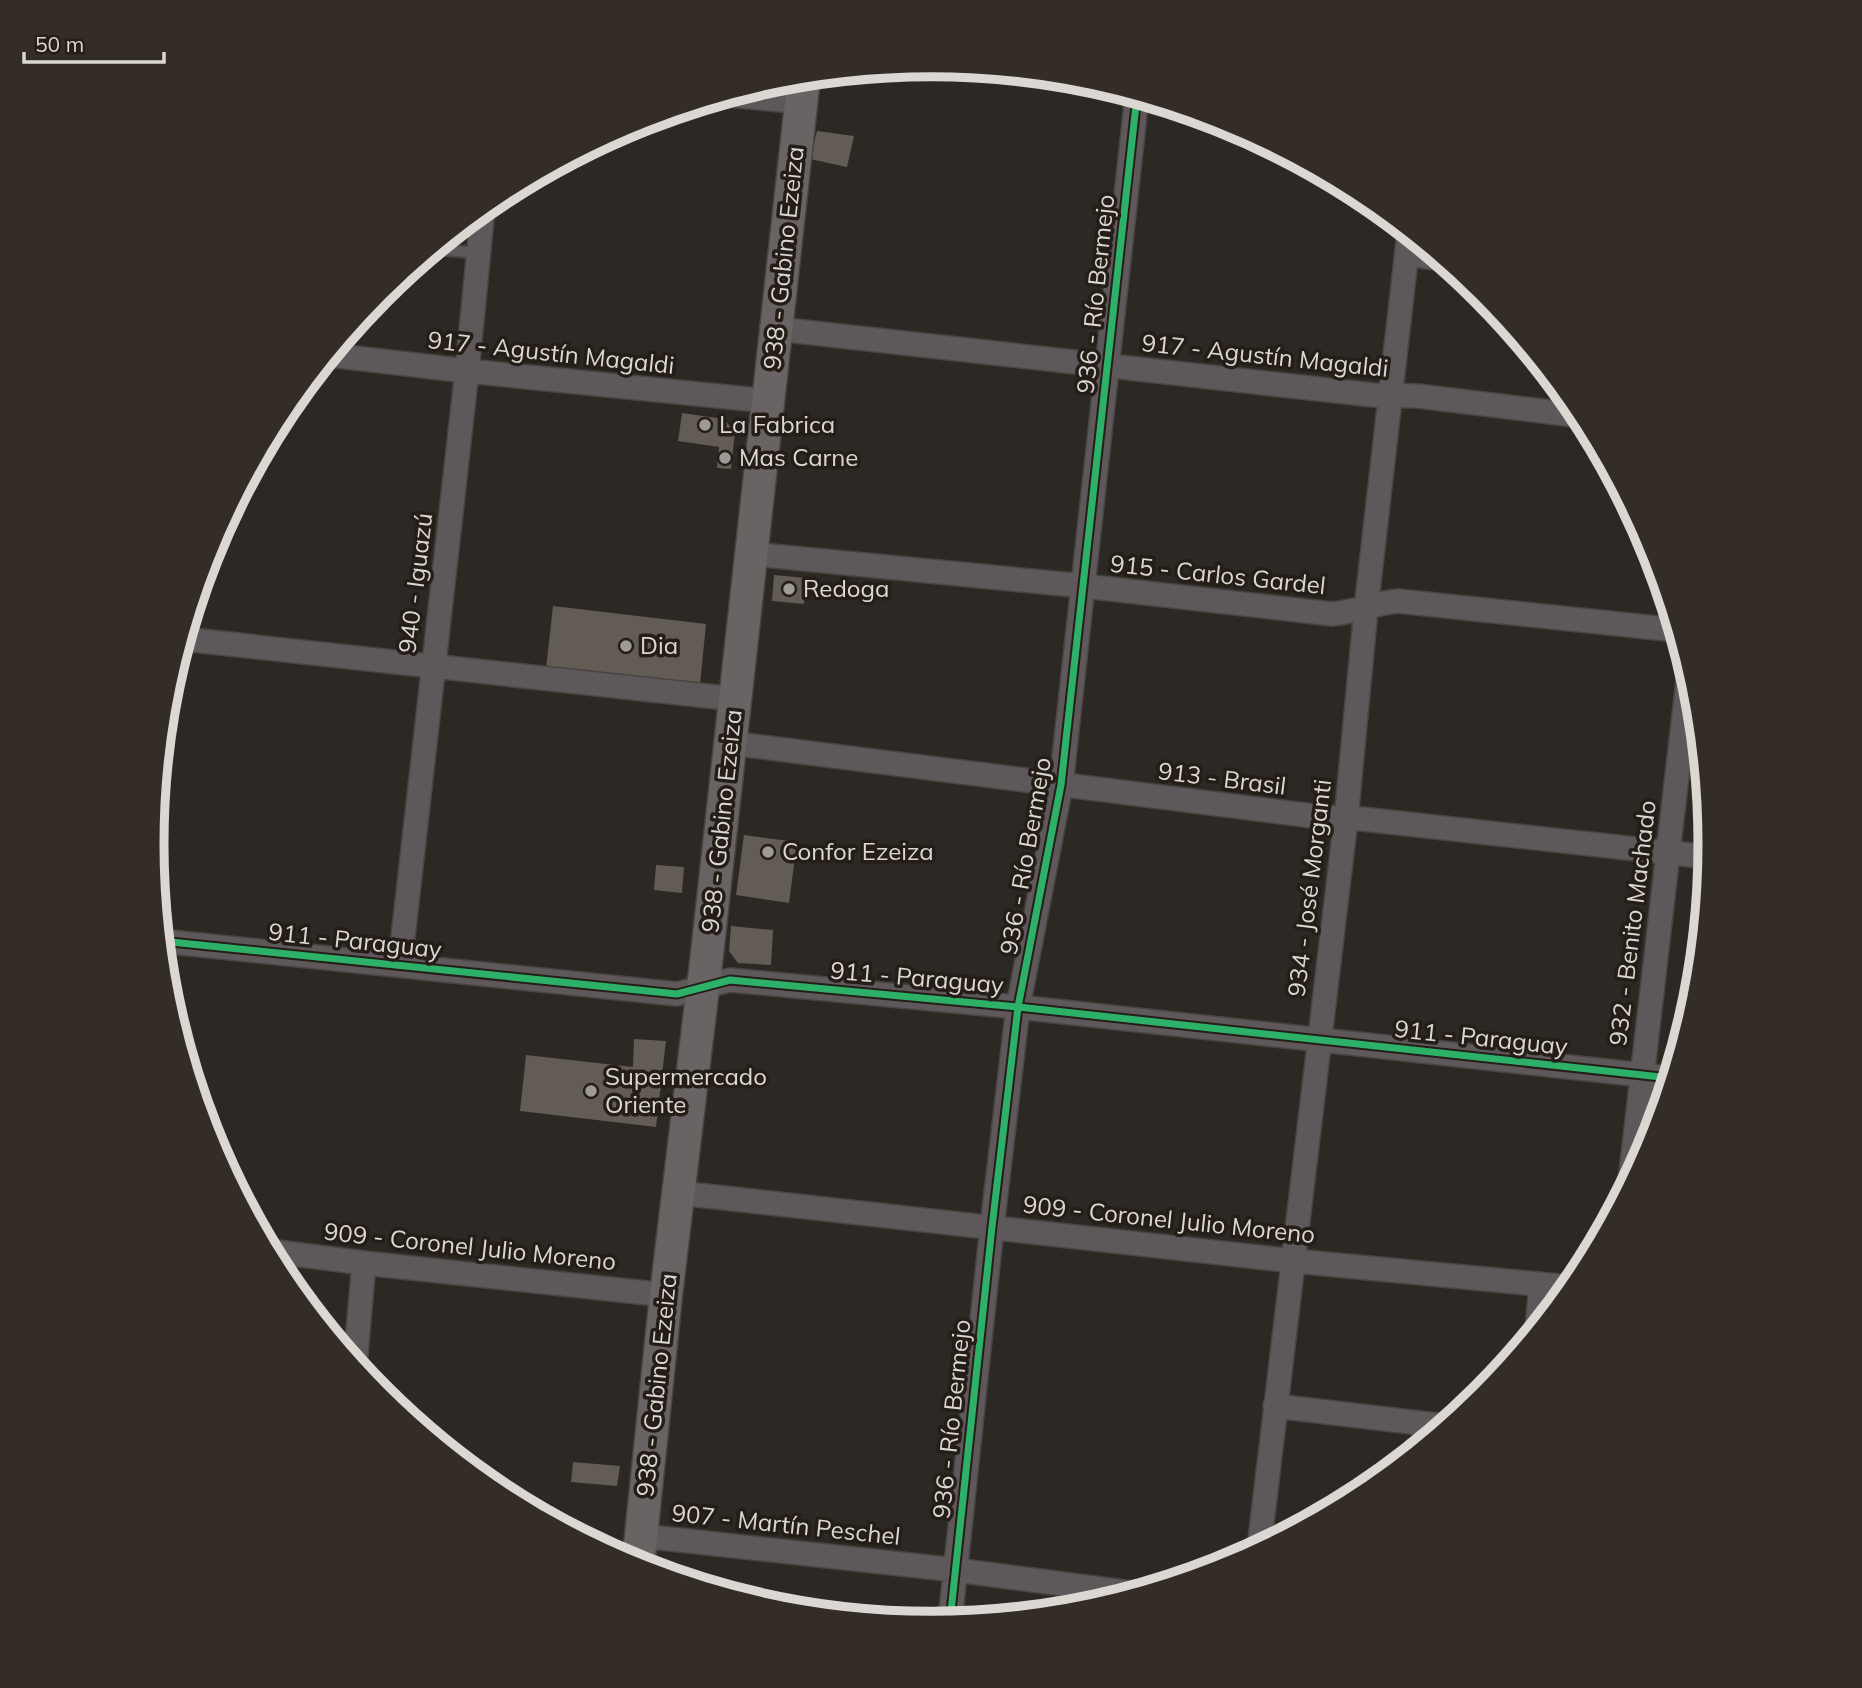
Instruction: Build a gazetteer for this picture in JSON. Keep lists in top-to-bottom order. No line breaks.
{"streets":{"street":["938 - Gabino Ezeiza","936 - Río Bermejo","917 - Agustín Magaldi","915 - Carlos Gardel","940 - Iguazú","913 - Brasil","934 - José Morganti","932 - Benito Machado","911 - Paraguay","909 - Coronel Julio Moreno","907 - Martín Peschel"]},"crossings":[["938 - Gabino Ezeiza","917 - Agustín Magaldi"],["938 - Gabino Ezeiza","915 - Carlos Gardel"],["938 - Gabino Ezeiza","913 - Brasil"],["938 - Gabino Ezeiza","911 - Paraguay"],["938 - Gabino Ezeiza","909 - Coronel Julio Moreno"],["938 - Gabino Ezeiza","907 - Martín Peschel"],["936 - Río Bermejo","917 - Agustín Magaldi"],["936 - Río Bermejo","915 - Carlos Gardel"],["936 - Río Bermejo","913 - Brasil"],["936 - Río Bermejo","911 - Paraguay"],["936 - Río Bermejo","909 - Coronel Julio Moreno"],["936 - Río Bermejo","907 - Martín Peschel"],["917 - Agustín Magaldi","940 - Iguazú"],["917 - Agustín Magaldi","934 - José Morganti"],["915 - Carlos Gardel","934 - José Morganti"],["940 - Iguazú","911 - Paraguay"],["913 - Brasil","934 - José Morganti"],["913 - Brasil","932 - Benito Machado"],["934 - José Morganti","911 - Paraguay"],["934 - José Morganti","909 - Coronel Julio Moreno"],["932 - Benito Machado","911 - Paraguay"]],"places":["La Fabrica","Mas Carne","Redoga","Dia","Confor Ezeiza","Supermercado Oriente"],"scale_bar":"50 m"}
